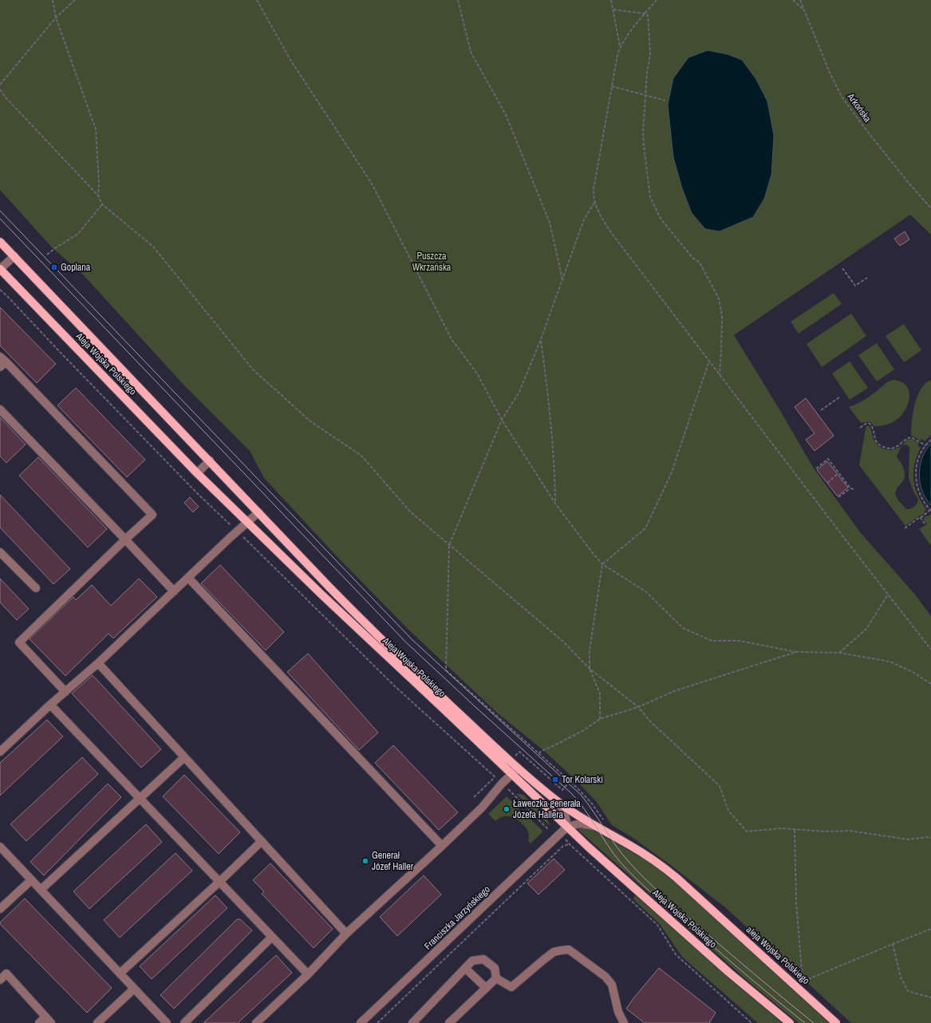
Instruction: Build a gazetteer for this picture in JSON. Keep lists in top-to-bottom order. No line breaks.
{"streets":{"main road":["Aleja Wojska Polskiego","aleja Wojska Polskiego"],"street":["Franciszka Jarzyńskiego"],"path":["Arkońska"]},"crossings":[["Aleja Wojska Polskiego","Franciszka Jarzyńskiego"],["Aleja Wojska Polskiego","aleja Wojska Polskiego"]],"parks":["Puszcza Wkrzańska"],"places":{"transit":["Goplana","Tor Kolarski"],"other":["Ławeczka generała Józefa Hallera","Generał Józef Haller"]}}
